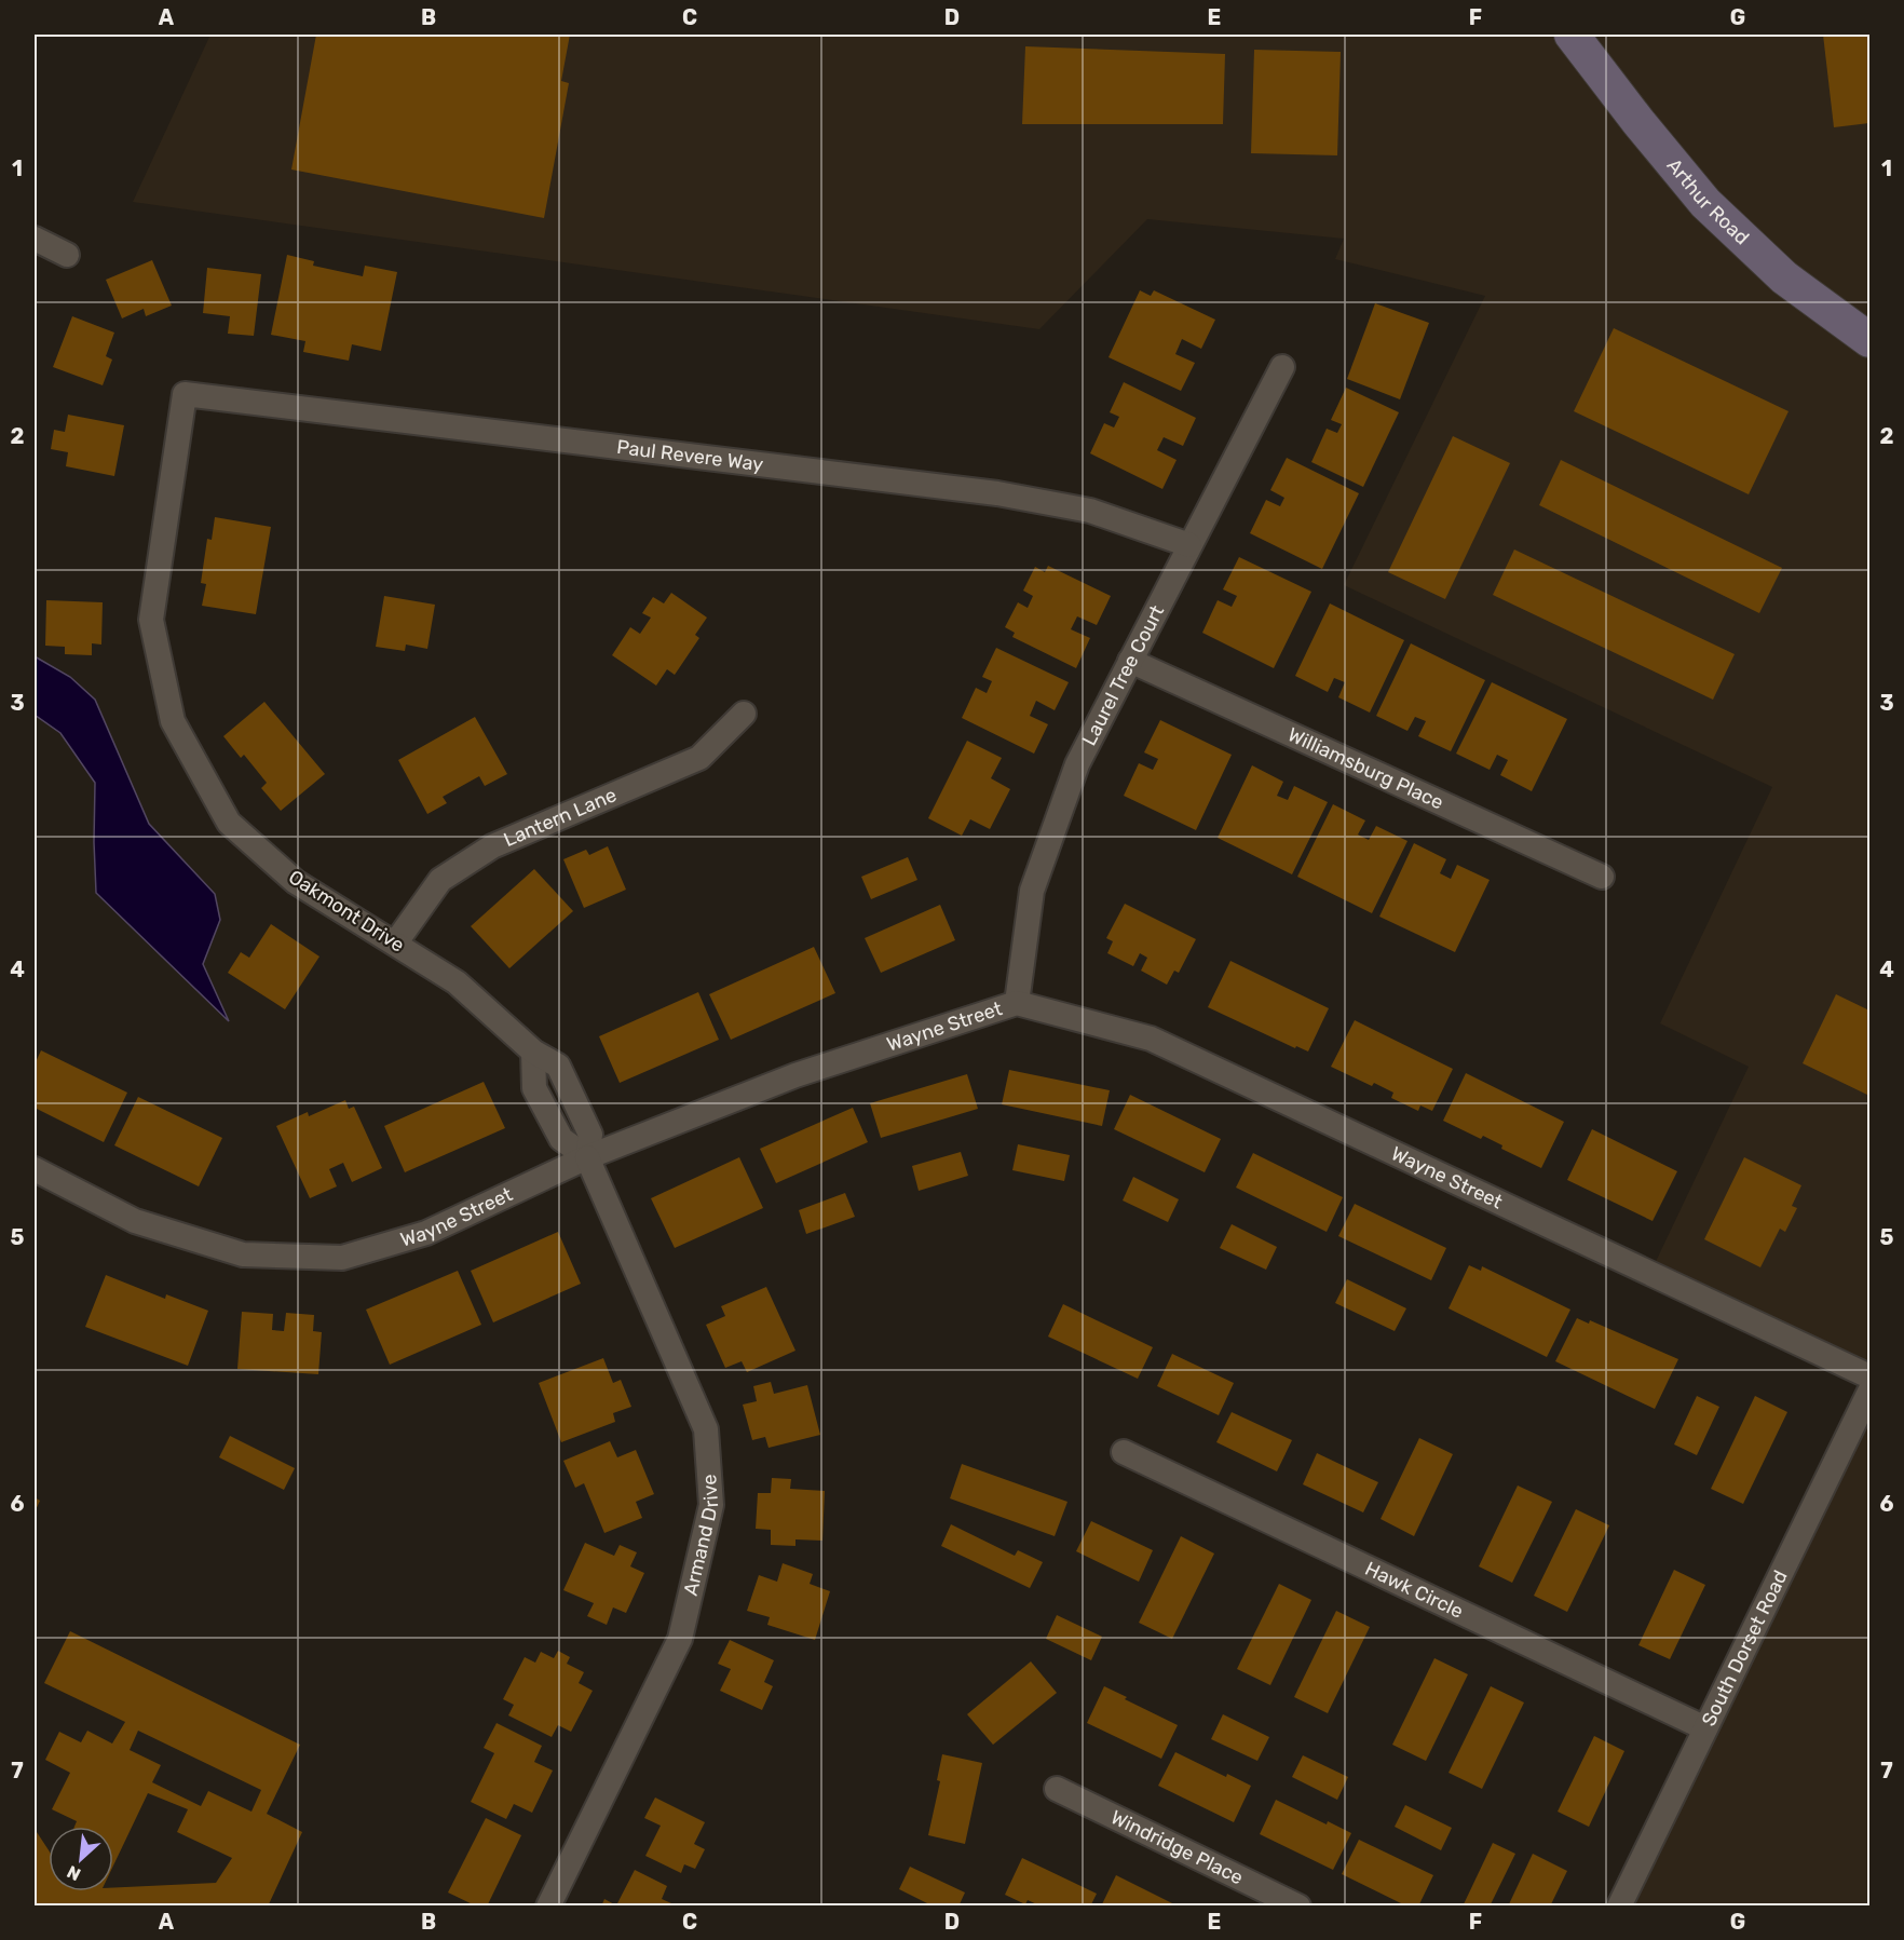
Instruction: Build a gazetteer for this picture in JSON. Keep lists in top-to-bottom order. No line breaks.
{"streets":{"main road":["Arthur Road"],"street":["Paul Revere Way","Laurel Tree Court","Williamsburg Place","Lantern Lane","Oakmont Drive","Wayne Street","Armand Drive","Hawk Circle","South Dorset Road","Windridge Place"]},"crossings":[["Paul Revere Way","Laurel Tree Court"],["Paul Revere Way","Oakmont Drive"],["Laurel Tree Court","Williamsburg Place"],["Laurel Tree Court","Wayne Street"],["Lantern Lane","Oakmont Drive"],["Oakmont Drive","Wayne Street"],["Oakmont Drive","Armand Drive"],["Wayne Street","Armand Drive"],["Hawk Circle","South Dorset Road"]],"north":"bottom left","grid":{"columns":["A","B","C","D","E","F","G"],"rows":["1","2","3","4","5","6","7"]}}
